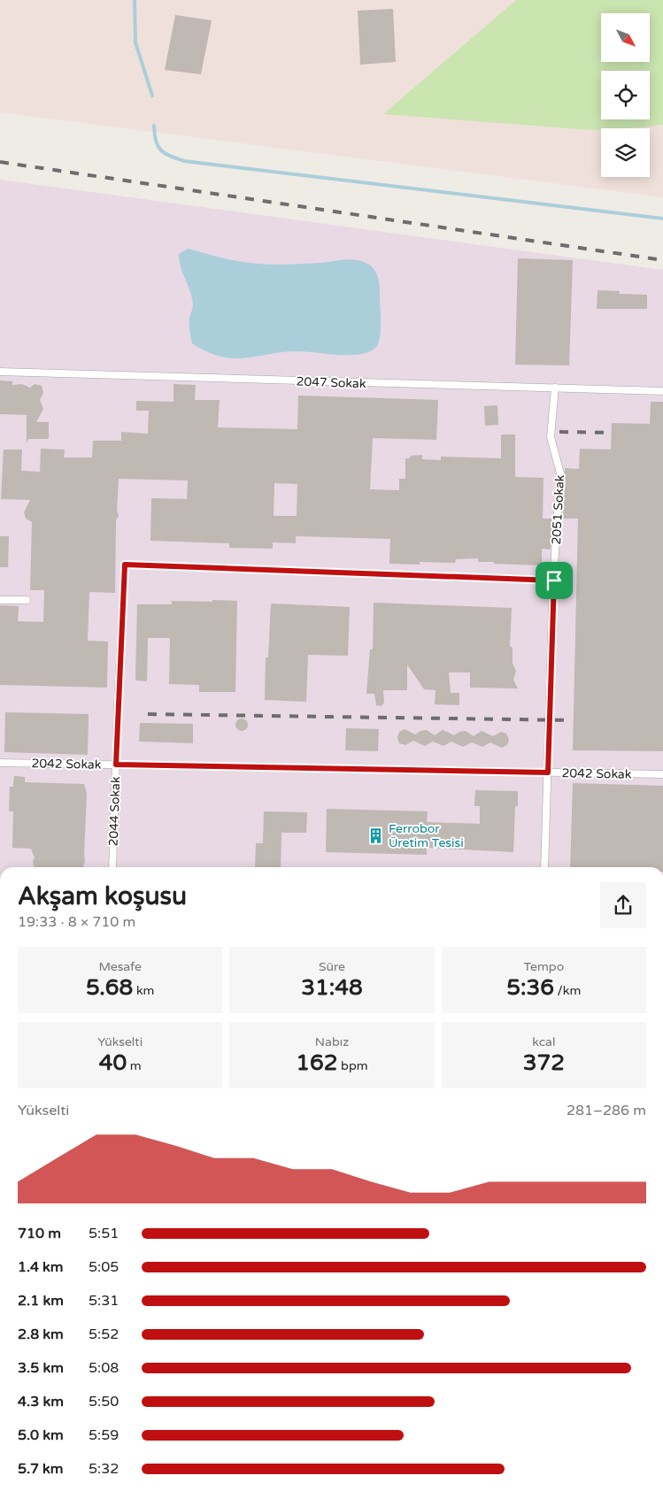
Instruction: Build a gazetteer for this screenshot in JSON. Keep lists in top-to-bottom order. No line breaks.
{"streets":{"lane":["2047 Sokak","2051 Sokak","2042 Sokak","2044 Sokak"]},"crossings":[["2047 Sokak","2051 Sokak"],["2051 Sokak","2042 Sokak"],["2051 Sokak","2044 Sokak"],["2042 Sokak","2044 Sokak"]],"places":{"building":["Ferrobor Üretim Tesisi"]},"north":"bottom right","page":{"heading":["Akşam koşusu","19:33 · 8 × 710 m"],"stats":[["Mesafe","5.68 km"],["Süre","31:48"],["Tempo","5:36 /km"],["Yükselti","40 m"],["Nabız","162 bpm"],["kcal","372"]],"chart":["Yükselti","281–286 m"],"list":[{"name":"710 m","note":"5:51"},{"name":"1.4 km","note":"5:05"},{"name":"2.1 km","note":"5:31"},{"name":"2.8 km","note":"5:52"},{"name":"3.5 km","note":"5:08"},{"name":"4.3 km","note":"5:50"},{"name":"5.0 km","note":"5:59"},{"name":"5.7 km","note":"5:32"}]}}
